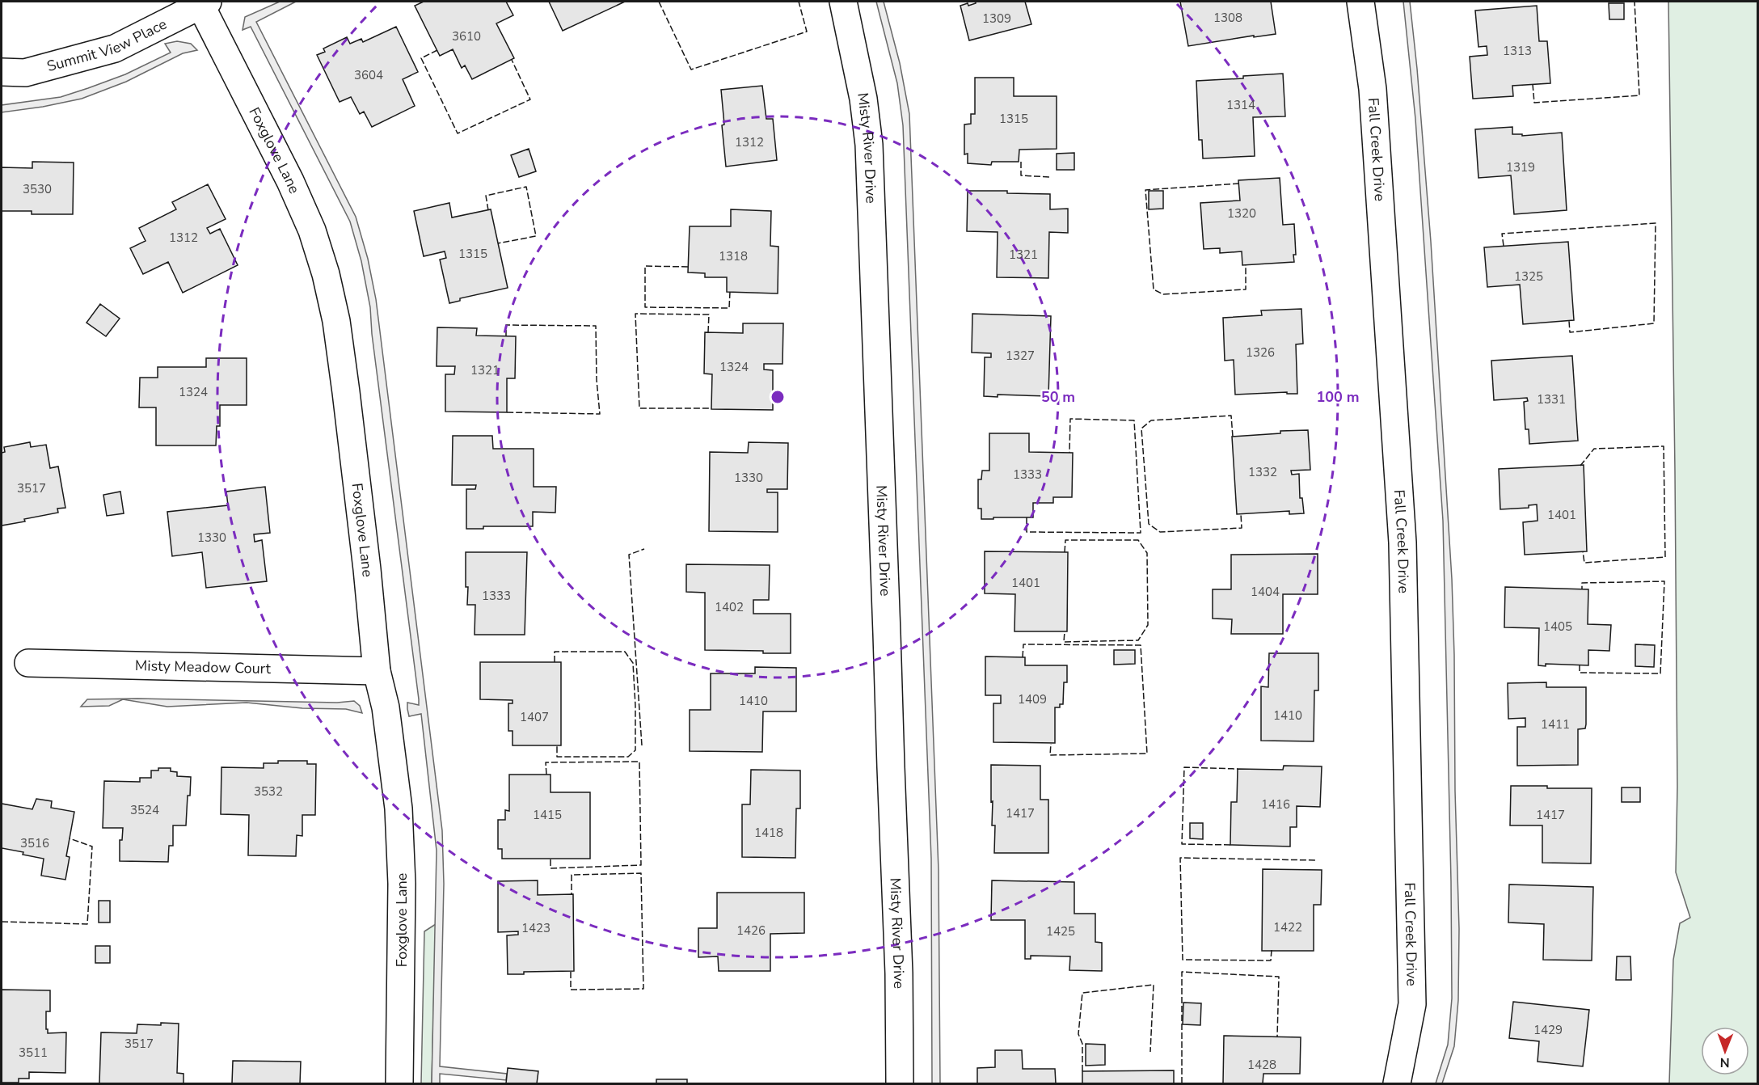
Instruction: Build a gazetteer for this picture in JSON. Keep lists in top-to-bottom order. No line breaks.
{"streets":{"street":["Summit View Place","Misty River Drive","Foxglove Lane","Fall Creek Drive","Misty Meadow Court"]},"crossings":[["Summit View Place","Foxglove Lane"],["Foxglove Lane","Misty Meadow Court"]],"house_numbers":["1308","1309","3610","1313","3604","1314","1315","1312","1319","3530","1320","1312","1315","1321","1318","1325","1326","1327","1324","1321","1324","1331","1332","1333","1330","3517","1401","1330","1401","1404","1333","1402","1405","1409","1410","1410","1407","1411","3532","1416","3524","1417","1415","1417","1418","3516","1422","1423","1426","1425","1429","3517","3511","1428"],"north":"bottom","rings":["50 m","100 m"]}
